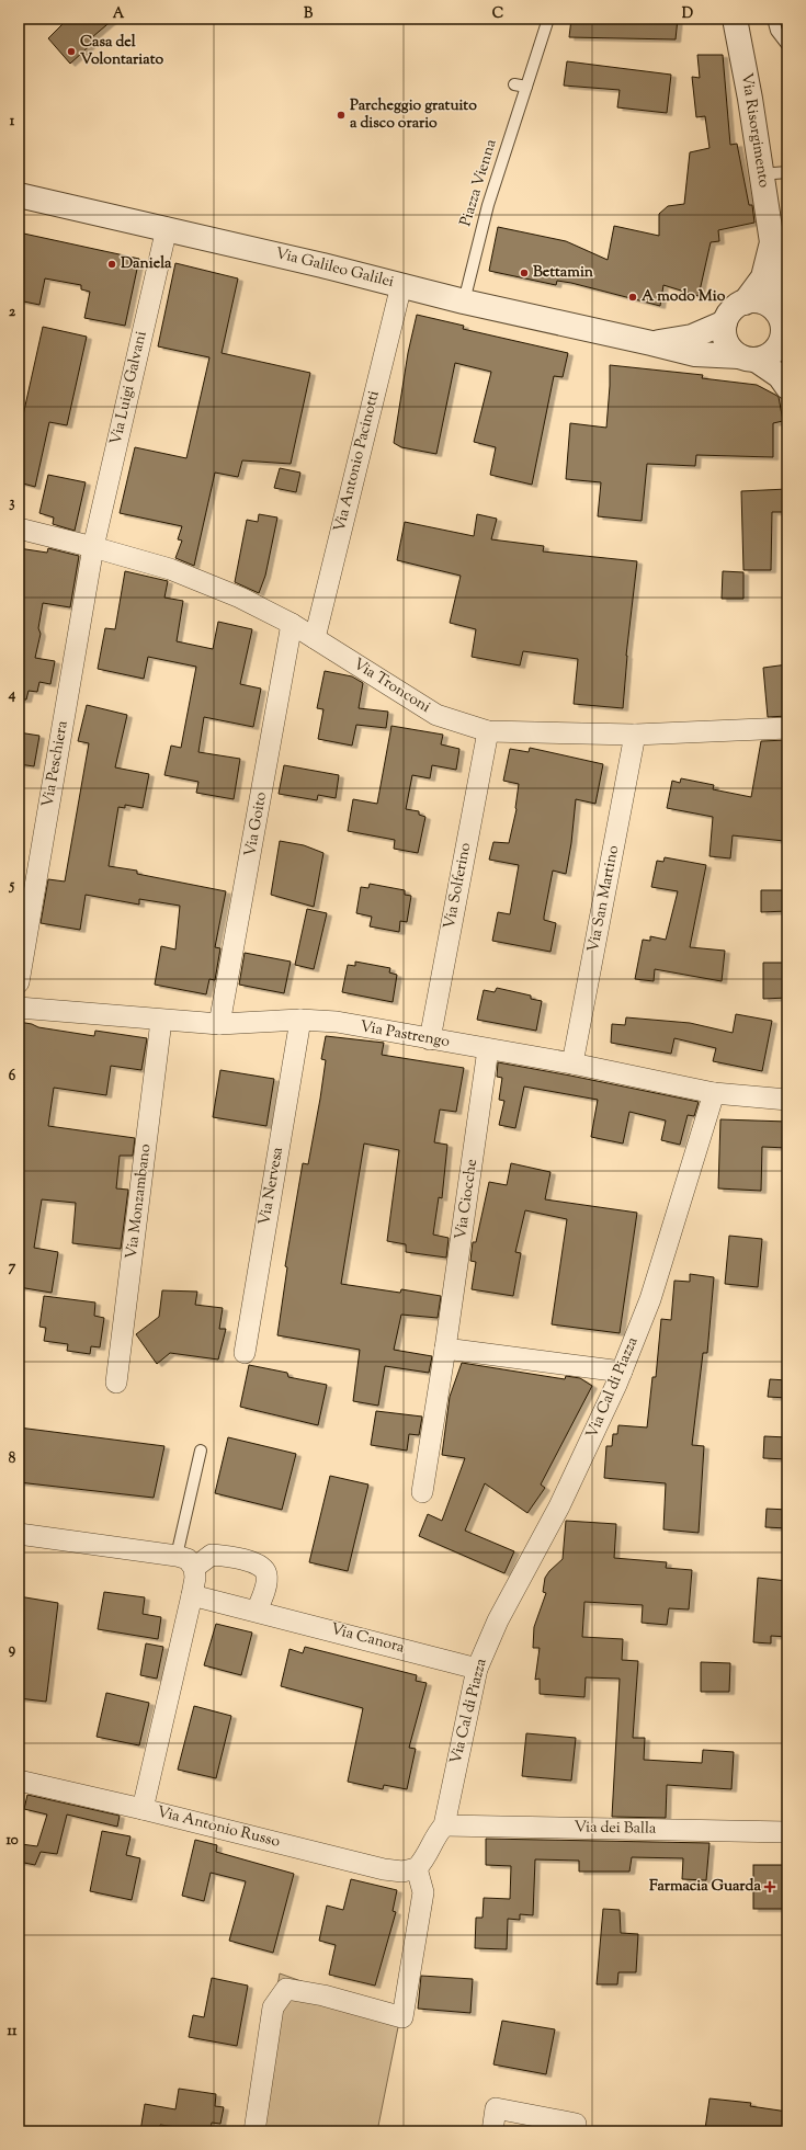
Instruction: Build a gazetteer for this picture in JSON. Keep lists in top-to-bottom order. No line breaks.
{"streets":{"street":["Via Risorgimento","Via Galileo Galilei","Via Luigi Galvani","Via Antonio Pacinotti","Via Tronconi","Via Peschiera","Via Goito","Via Solferino","Via San Martino","Via Pastrengo","Via Nervesa","Via Ciocche","Via Monzambano","Via Cal di Piazza","Via Canora","Via Antonio Russo","Via dei Balla"],"lane":["Piazza Vienna"]},"crossings":[["Via Risorgimento","Via Galileo Galilei"],["Piazza Vienna","Via Galileo Galilei"],["Via Galileo Galilei","Via Luigi Galvani"],["Via Galileo Galilei","Via Antonio Pacinotti"],["Via Luigi Galvani","Via Tronconi"],["Via Luigi Galvani","Via Peschiera"],["Via Antonio Pacinotti","Via Tronconi"],["Via Tronconi","Via Peschiera"],["Via Tronconi","Via Goito"],["Via Tronconi","Via Solferino"],["Via Tronconi","Via San Martino"],["Via Goito","Via Pastrengo"],["Via Solferino","Via Pastrengo"],["Via San Martino","Via Pastrengo"],["Via Pastrengo","Via Nervesa"],["Via Pastrengo","Via Ciocche"],["Via Pastrengo","Via Monzambano"],["Via Pastrengo","Via Cal di Piazza"],["Via Cal di Piazza","Via Canora"],["Via Cal di Piazza","Via Antonio Russo"],["Via Cal di Piazza","Via dei Balla"]],"places":{"other":["Casa del Volontariato","Parcheggio gratuito a disco orario","Daniela","Bettamin","A modo Mio"],"health":["Farmacia Guarda"]},"grid":{"columns":["A","B","C","D"],"rows":["1","2","3","4","5","6","7","8","9","10","11"]}}
